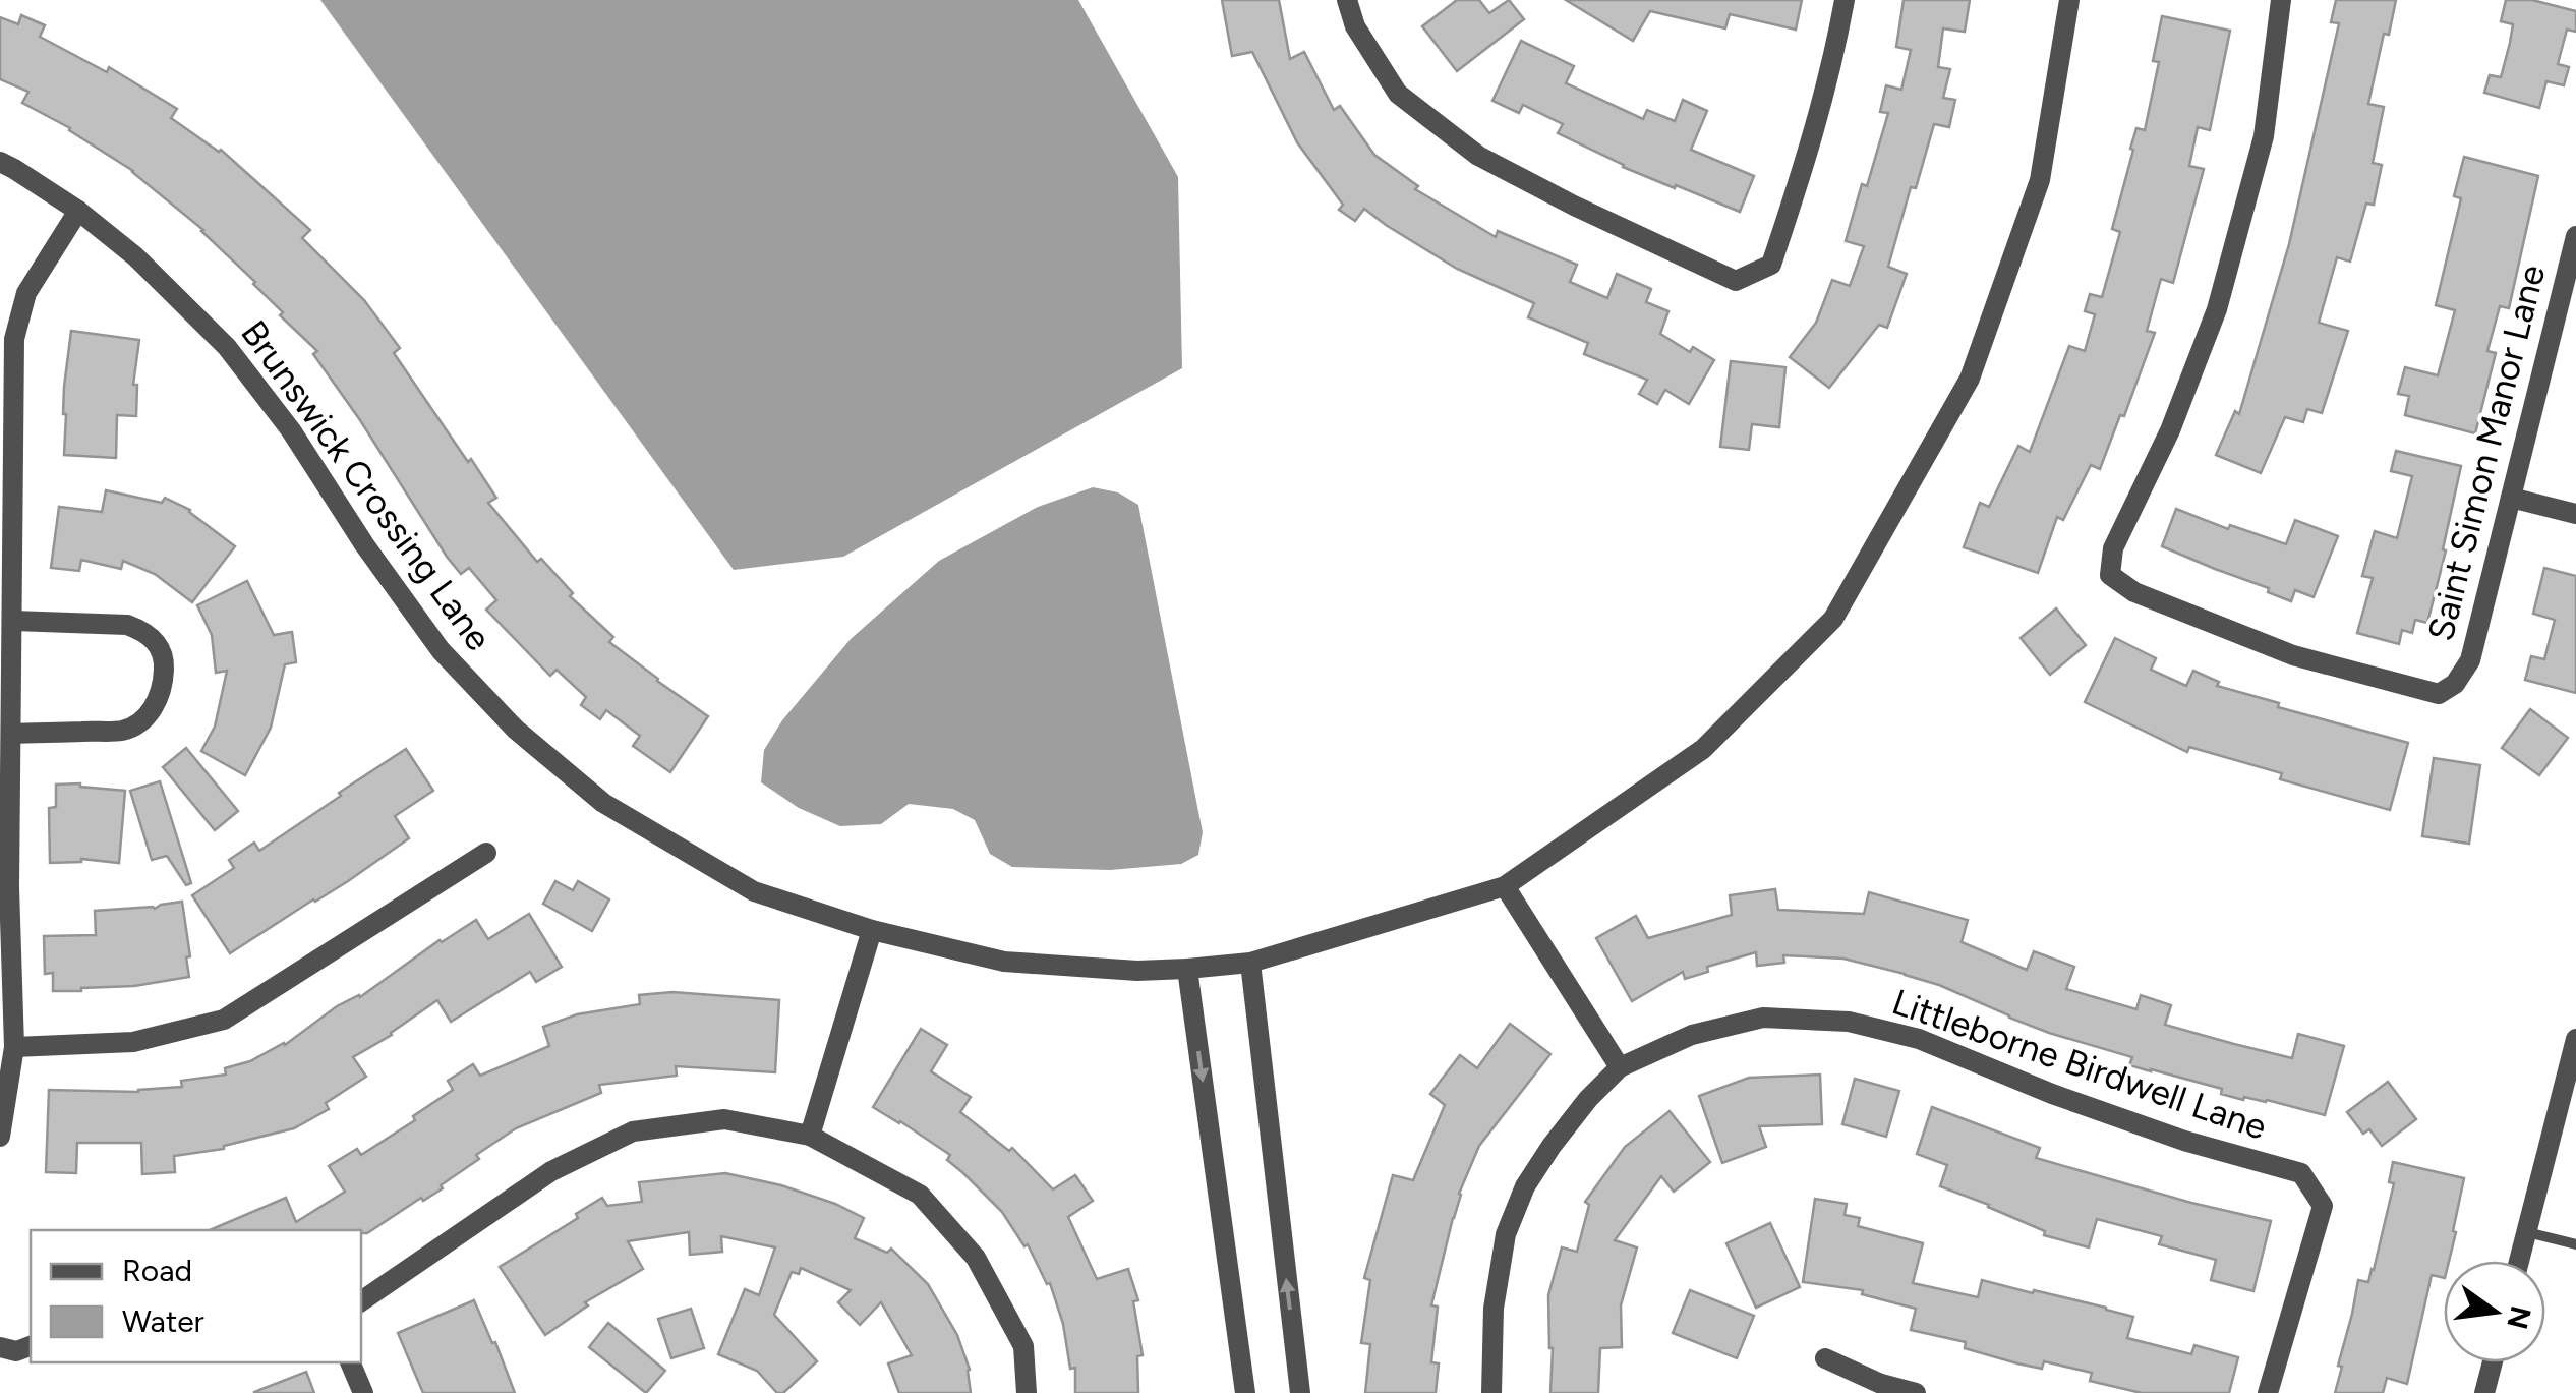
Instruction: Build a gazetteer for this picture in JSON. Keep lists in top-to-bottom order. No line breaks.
{"streets":{"street":["Saint Simon Manor Lane","Brunswick Crossing Lane","Littleborne Birdwell Lane"]},"legend":["Road","Water"],"north":"right"}
